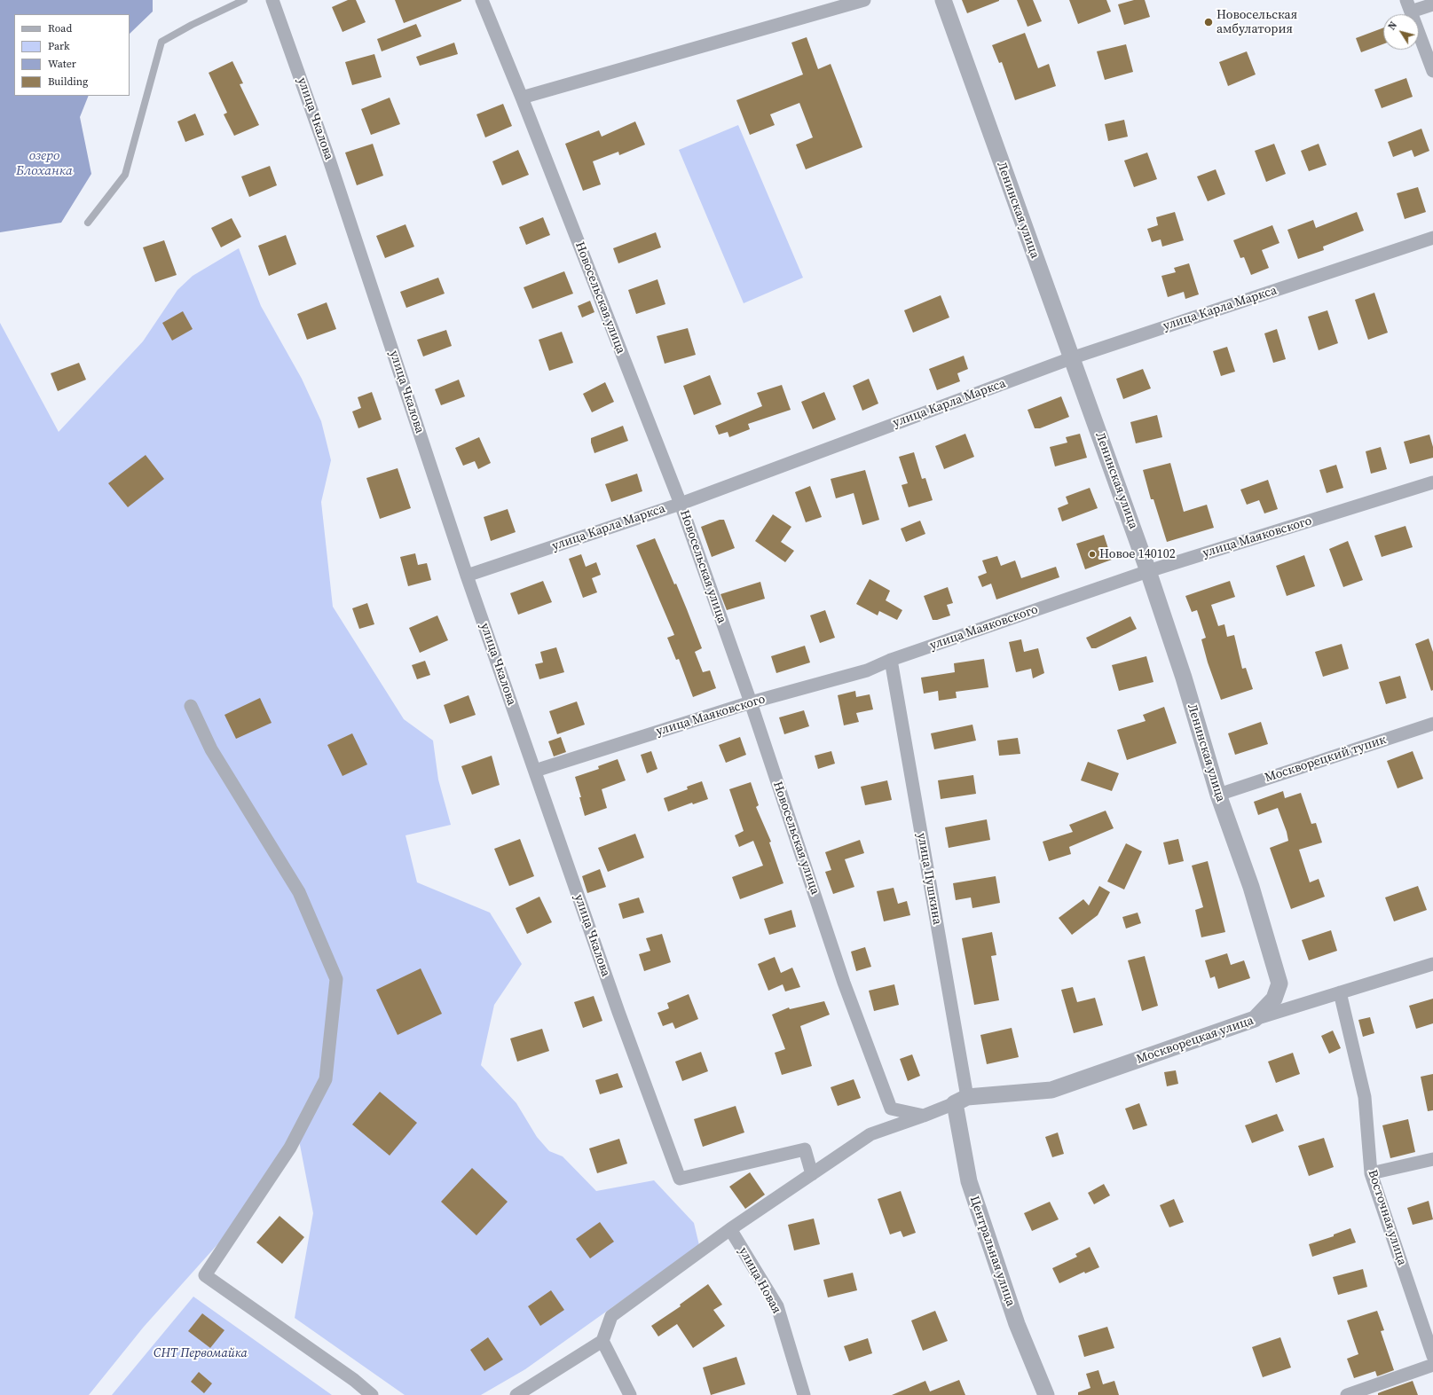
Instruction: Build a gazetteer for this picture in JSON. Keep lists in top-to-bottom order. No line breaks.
{"streets":{"street":["улица Чкалова","Ленинская улица","Новосельская улица","улица Карла Маркса","улица Маяковского","Москворецкий тупик","улица Пушкина","Москворецкая улица","Восточная улица","Центральная улица","улица Новая"]},"crossings":[["улица Чкалова","улица Карла Маркса"],["улица Чкалова","улица Маяковского"],["Ленинская улица","улица Карла Маркса"],["Ленинская улица","улица Маяковского"],["Ленинская улица","Москворецкий тупик"],["Ленинская улица","Москворецкая улица"],["Новосельская улица","улица Карла Маркса"],["Новосельская улица","улица Маяковского"],["улица Маяковского","улица Пушкина"],["улица Пушкина","Москворецкая улица"],["улица Пушкина","Центральная улица"],["Москворецкая улица","Восточная улица"],["Москворецкая улица","Центральная улица"]],"water":["озеро Блоханка"],"parks":["СНТ Первомайка"],"places":["Новосельская амбулатория","Новое 140102"],"legend":["Road","Park","Water","Building"],"north":"top left"}
